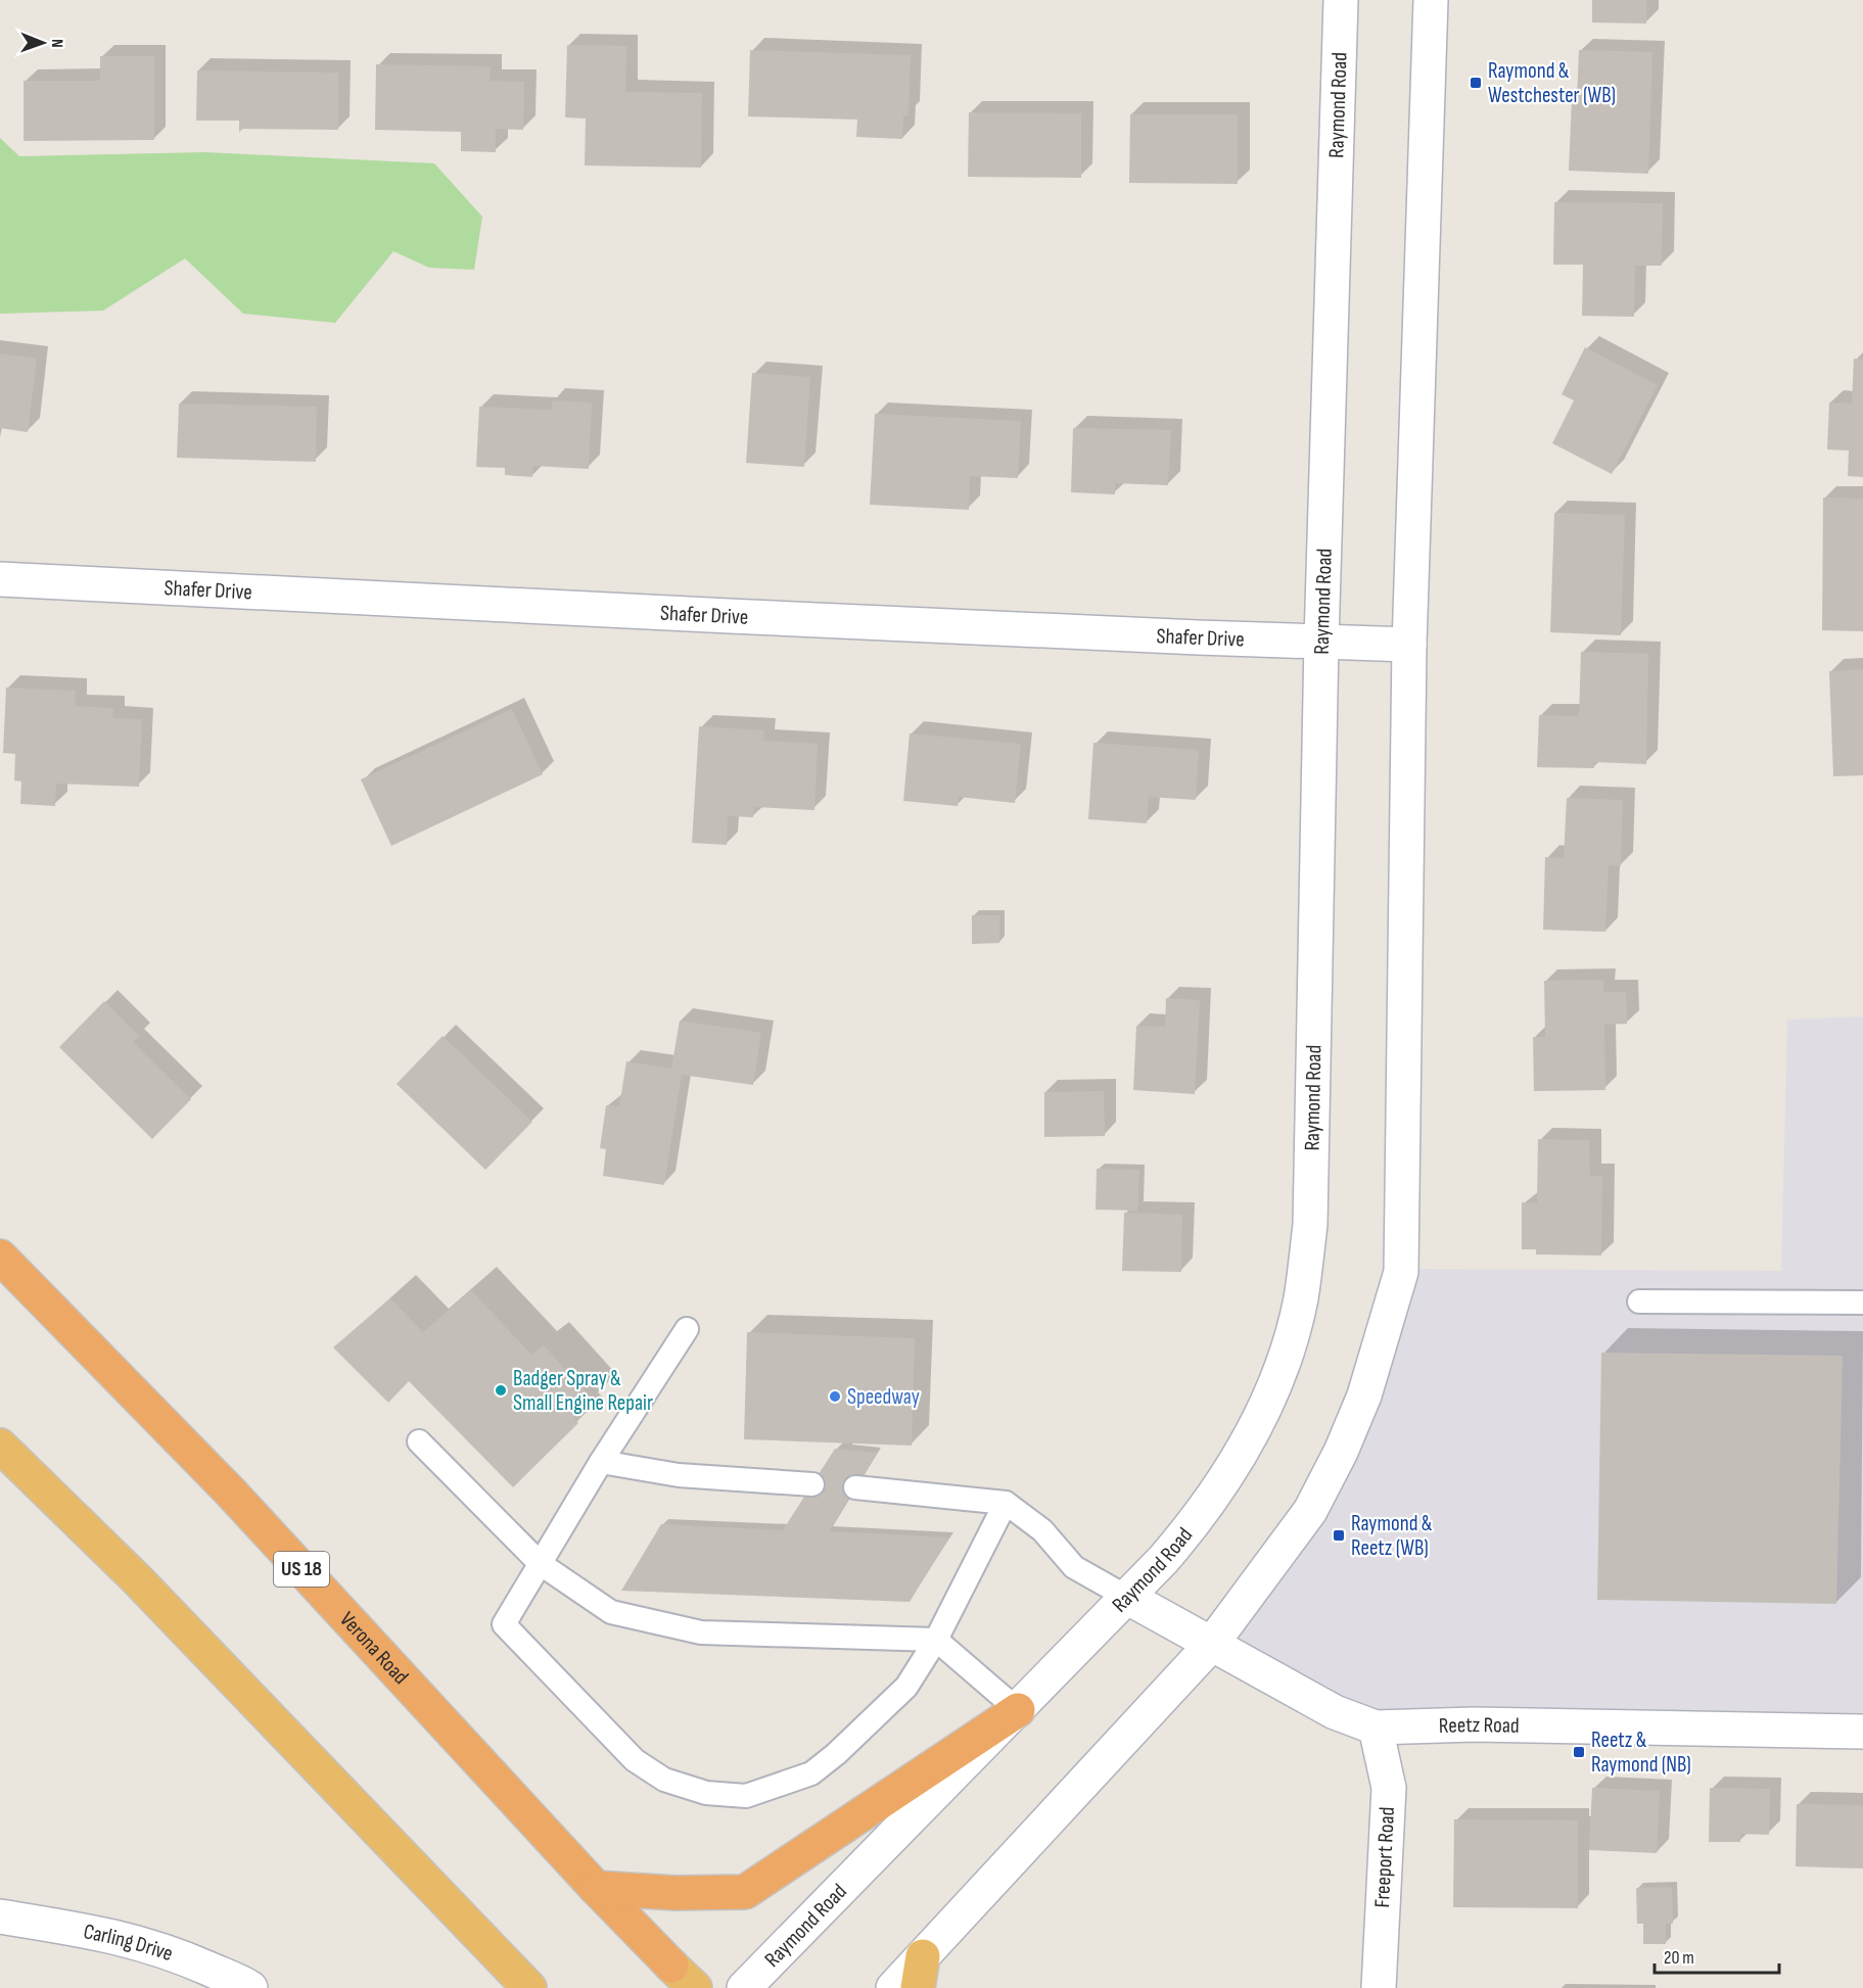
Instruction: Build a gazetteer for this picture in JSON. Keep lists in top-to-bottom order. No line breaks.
{"streets":{"highway":["US 18","Verona Road"],"main road":["Raymond Road","Shafer Drive","Reetz Road","Freeport Road","Carling Drive"]},"crossings":[["Raymond Road","Shafer Drive"],["Raymond Road","Reetz Road"],["Reetz Road","Freeport Road"]],"places":{"transit":["Raymond & Westchester (WB)","Raymond & Reetz (WB)","Reetz & Raymond (NB)"],"other":["Badger Spray & Small Engine Repair","Speedway"]},"scale_bar":"20 m","north":"right"}
